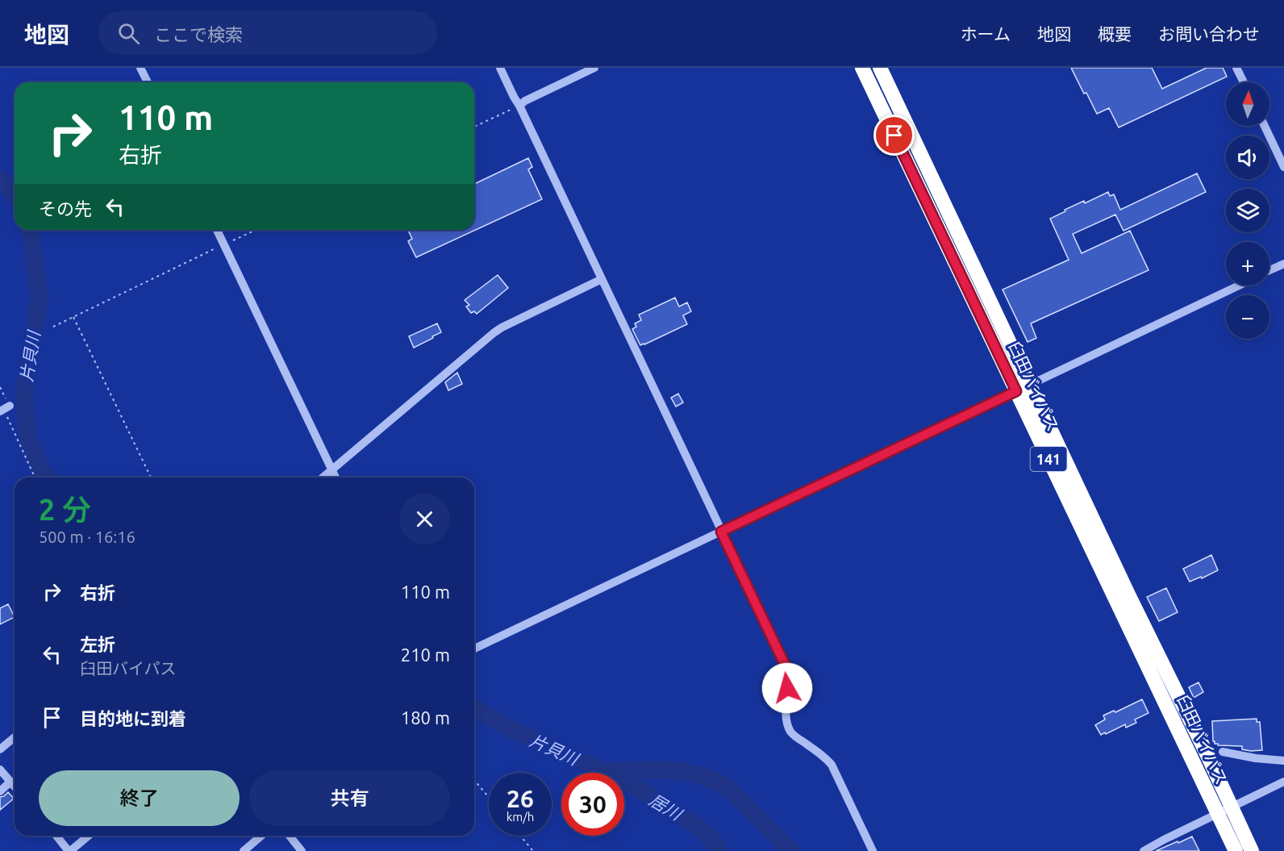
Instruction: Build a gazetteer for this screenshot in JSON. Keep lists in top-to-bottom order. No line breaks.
{"streets":{"highway":["臼田バイパス","141"]},"water":["片貝川","居川"],"north":"top","page":{"header":"地図","search":"ここで検索","nav":["ホーム","地図","概要","お問い合わせ"],"map_buttons":["+","−"],"turn":["110 m","右折"],"then":"その先","heading":["2 分","500 m · 16:16"],"list":[{"name":"右折","value":"110 m"},{"name":"左折","note":"臼田バイパス","value":"210 m"},{"name":"目的地に到着","value":"180 m"}],"buttons":["終了","共有"],"speed":"26 km/h","limit":"30"}}
